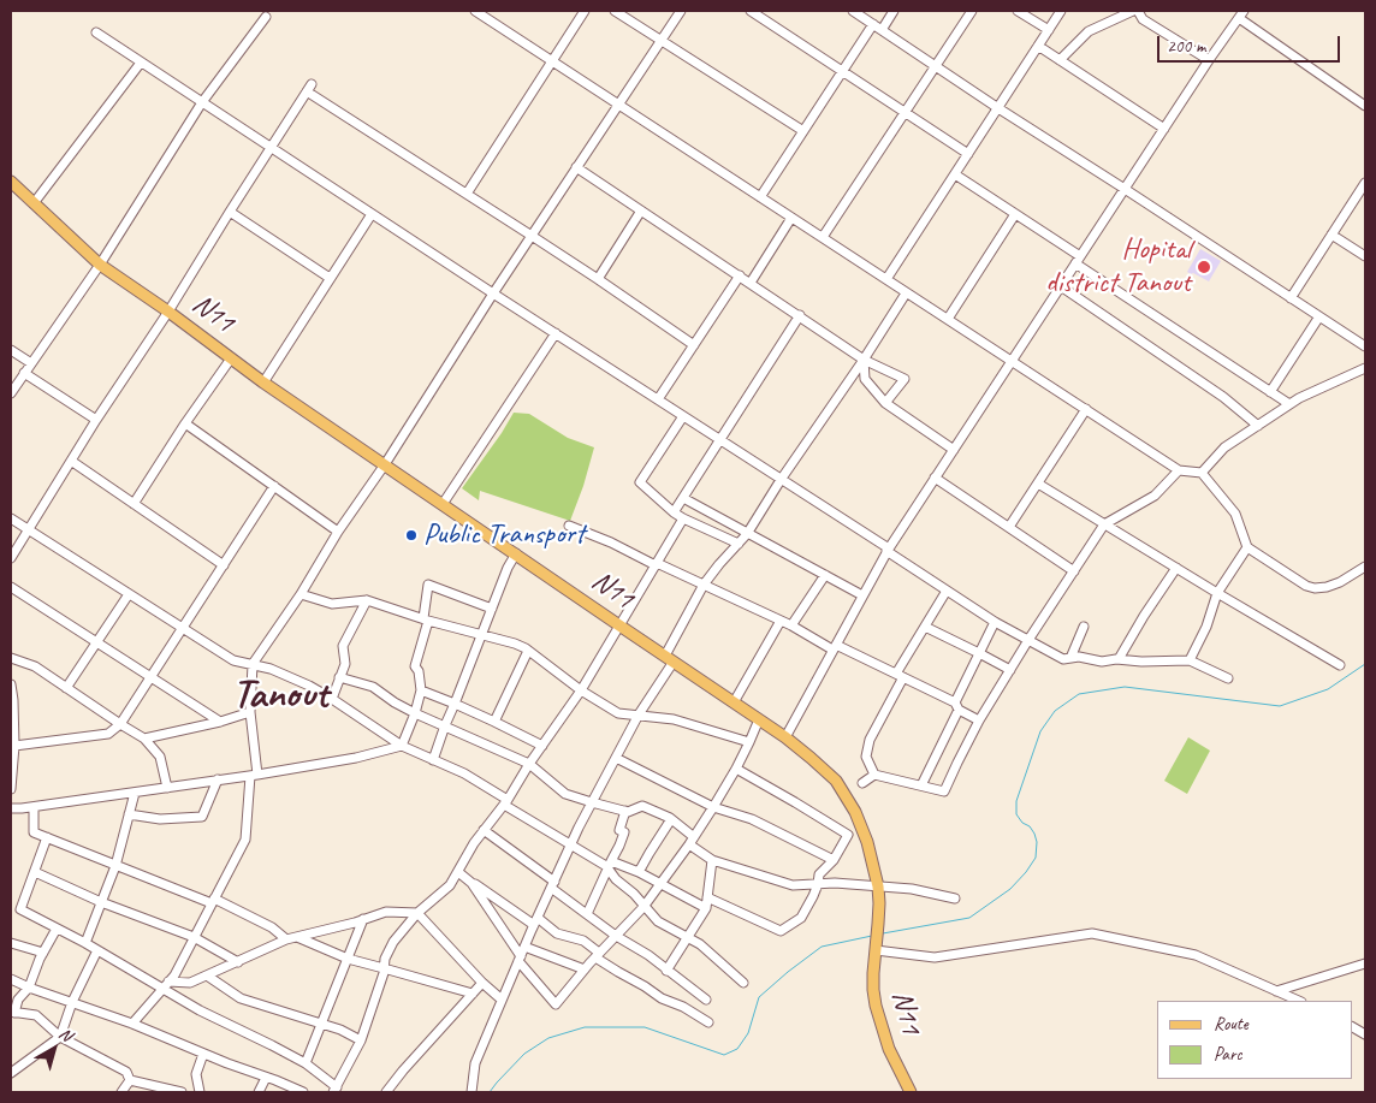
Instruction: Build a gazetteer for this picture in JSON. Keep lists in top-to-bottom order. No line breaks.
{"streets":{"main road":["N11"]},"districts":["Tanout"],"places":["Hopital district Tanout","Public Transport"],"legend":["Route","Parc"],"scale_bar":"200 m","north":"top right"}
